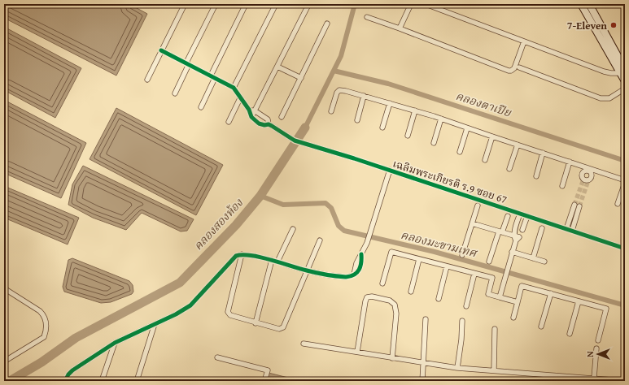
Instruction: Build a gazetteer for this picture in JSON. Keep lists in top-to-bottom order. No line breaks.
{"streets":{"street":["เฉลิมพระเกียรติ ร.9 ซอย 67"]},"water":["คลองตาเปีย","คลองสองห้อง","คลองมะขามเทศ"],"places":["7-Eleven"],"north":"left"}
